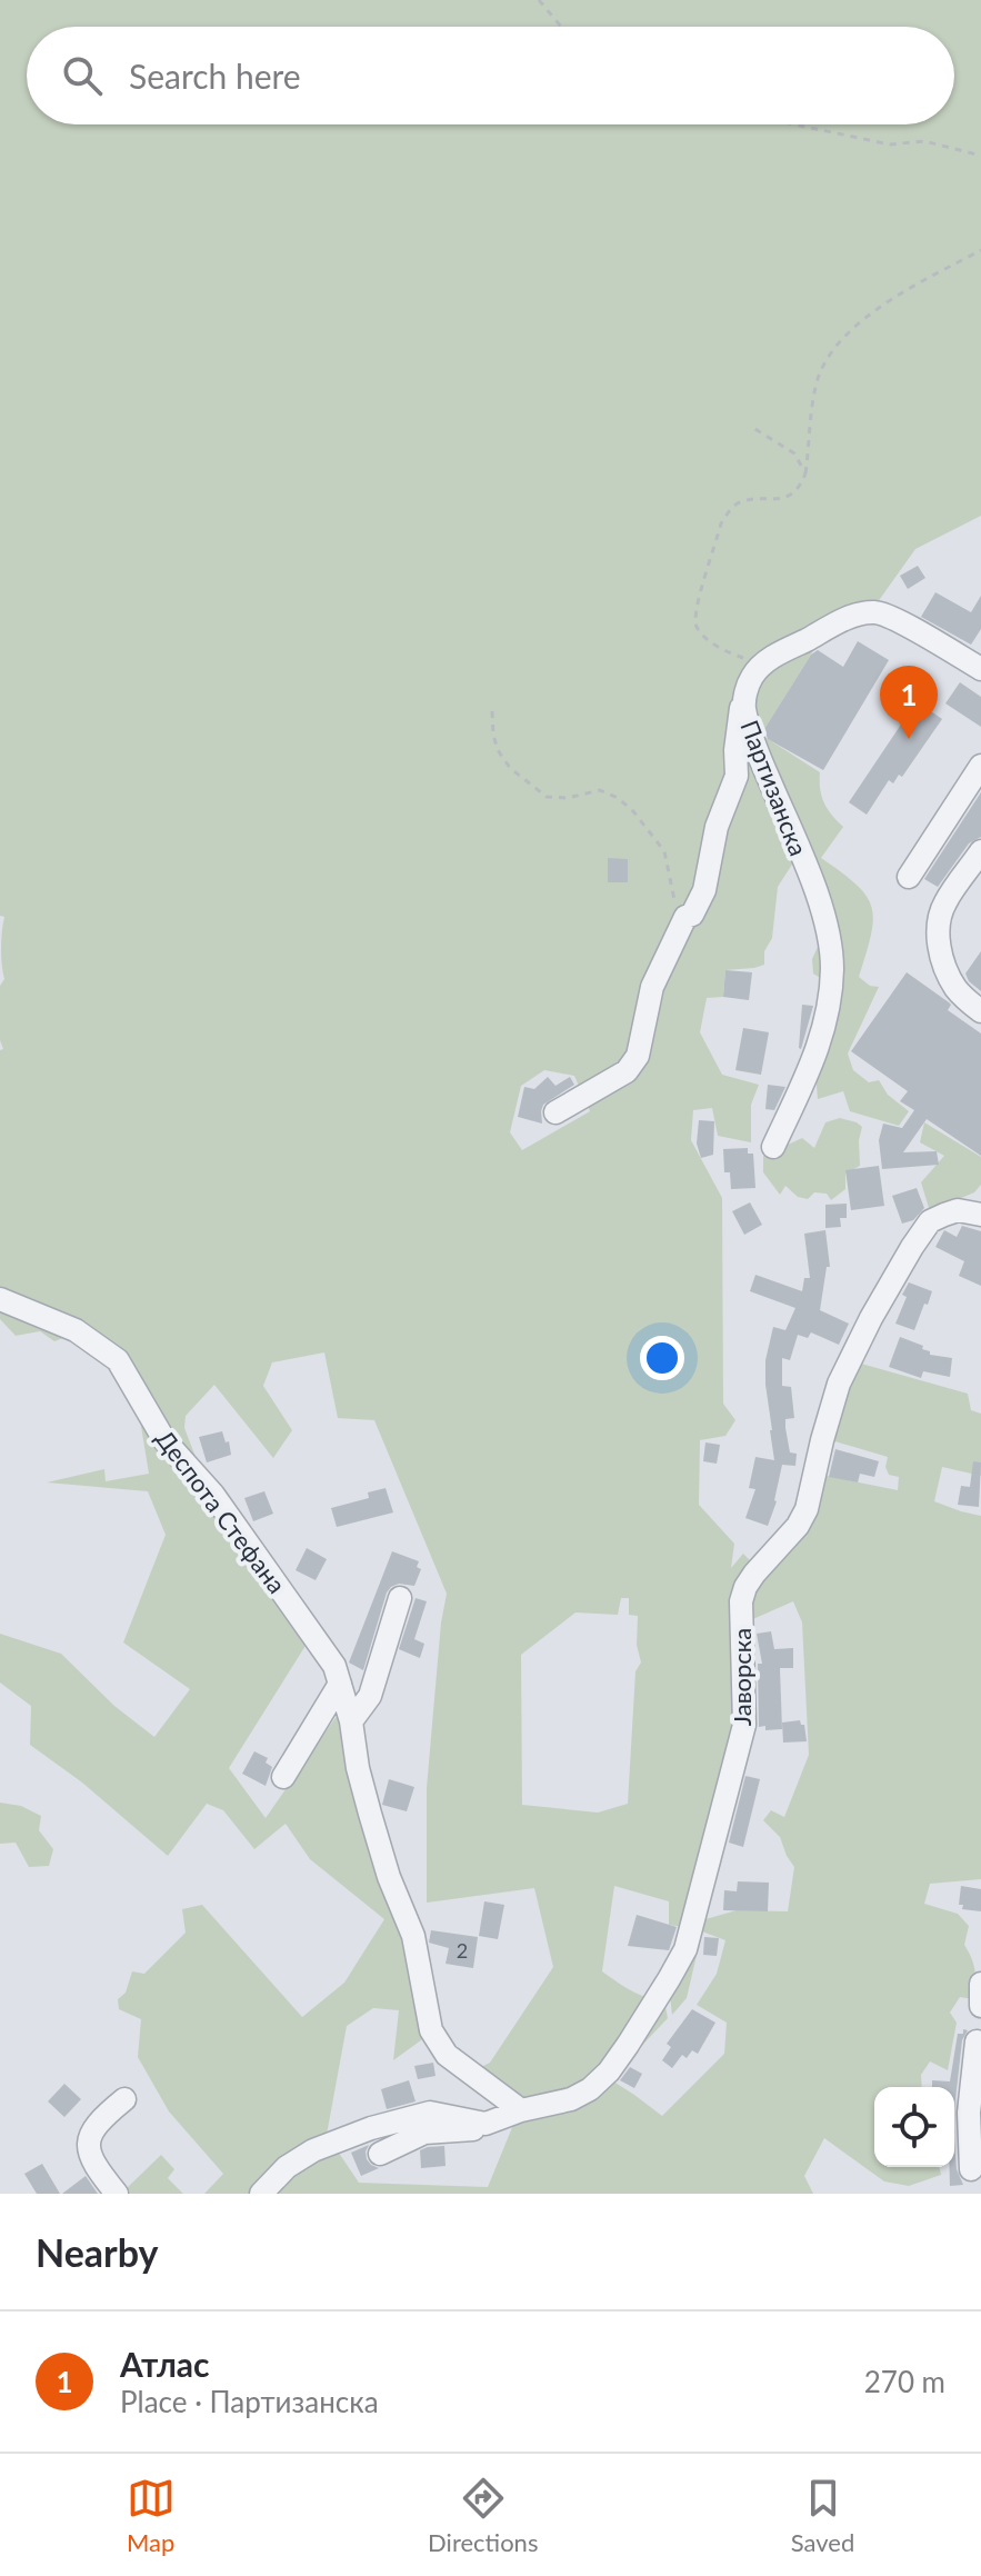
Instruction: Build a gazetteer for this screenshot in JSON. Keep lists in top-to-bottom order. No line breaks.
{"streets":{"street":["Партизанска","Деспота Стефана","Јаворска"]},"crossings":[["Деспота Стефана","Јаворска"]],"house_numbers":["2"],"page":{"search":"Search here","pins":"1","heading":"Nearby","list":[{"mark":"1","name":"Атлас","note":"Place · Партизанска","value":"270 m"}],"nav":["Map","Directions","Saved"]}}
